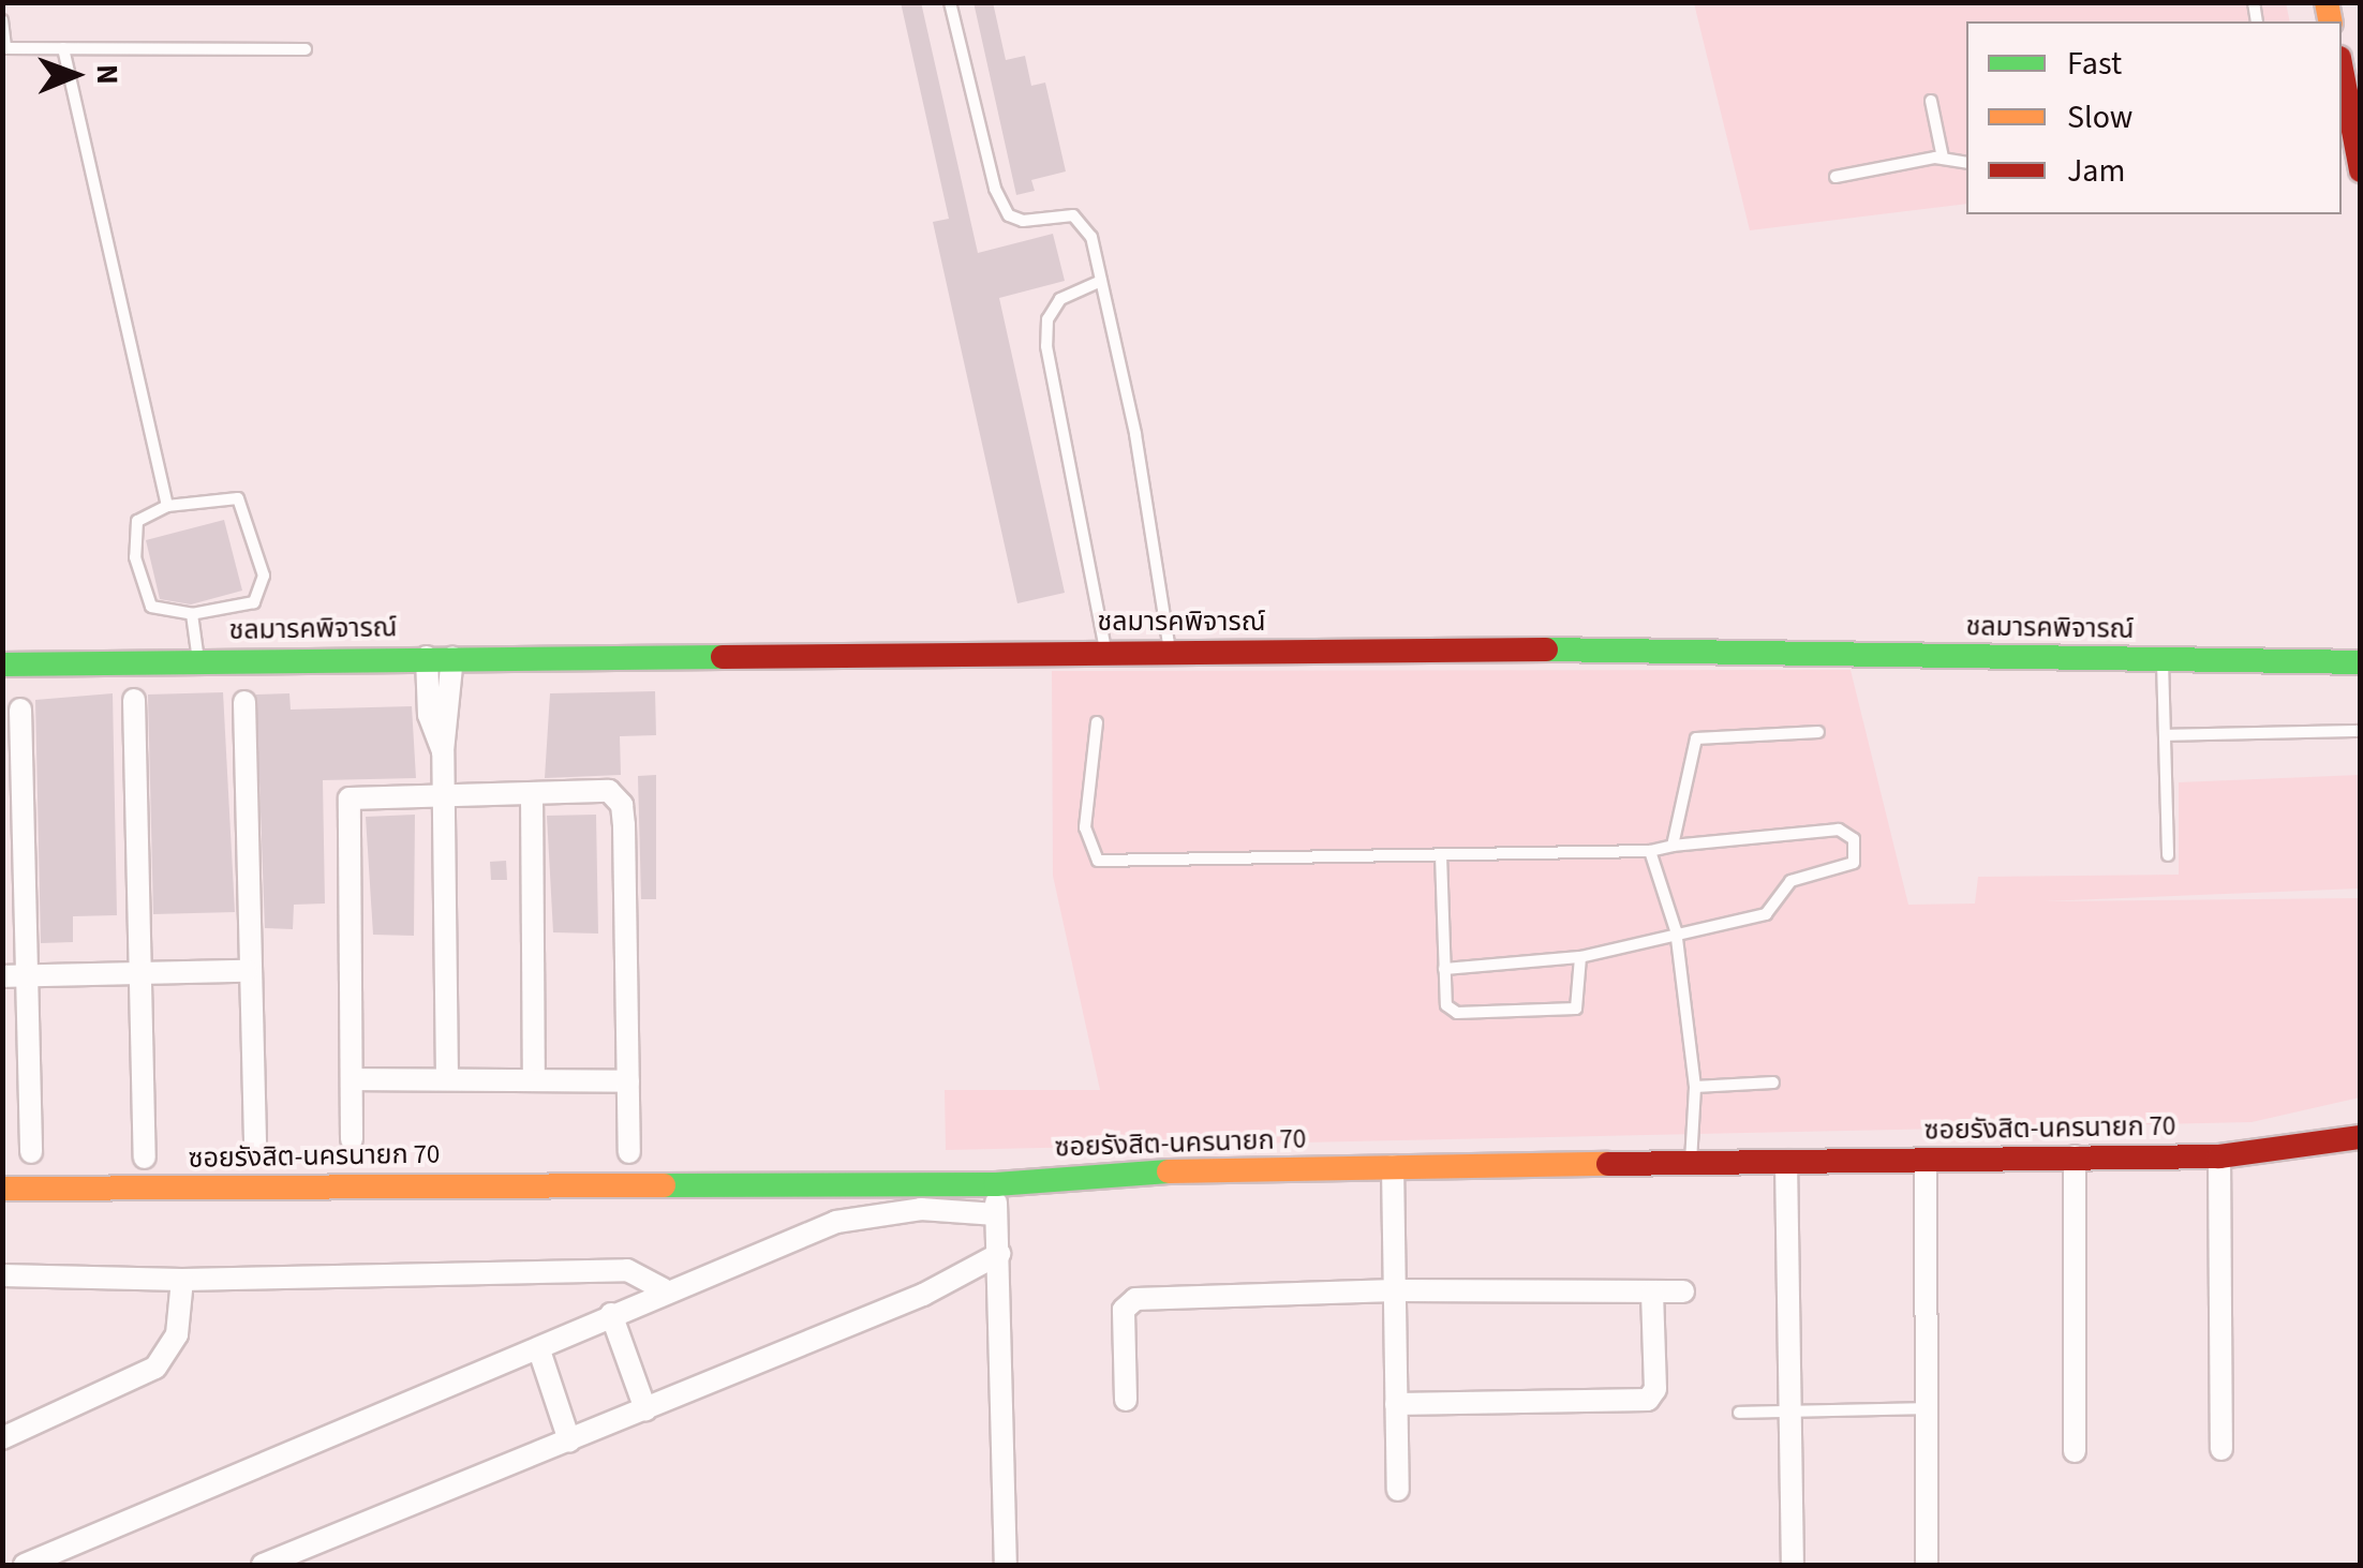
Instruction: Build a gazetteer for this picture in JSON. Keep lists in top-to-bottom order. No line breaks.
{"streets":{"street":["ชลมารคพิจารณ์","ซอยรังสิต-นครนายก 70"]},"legend":["Fast","Slow","Jam"],"north":"right"}
